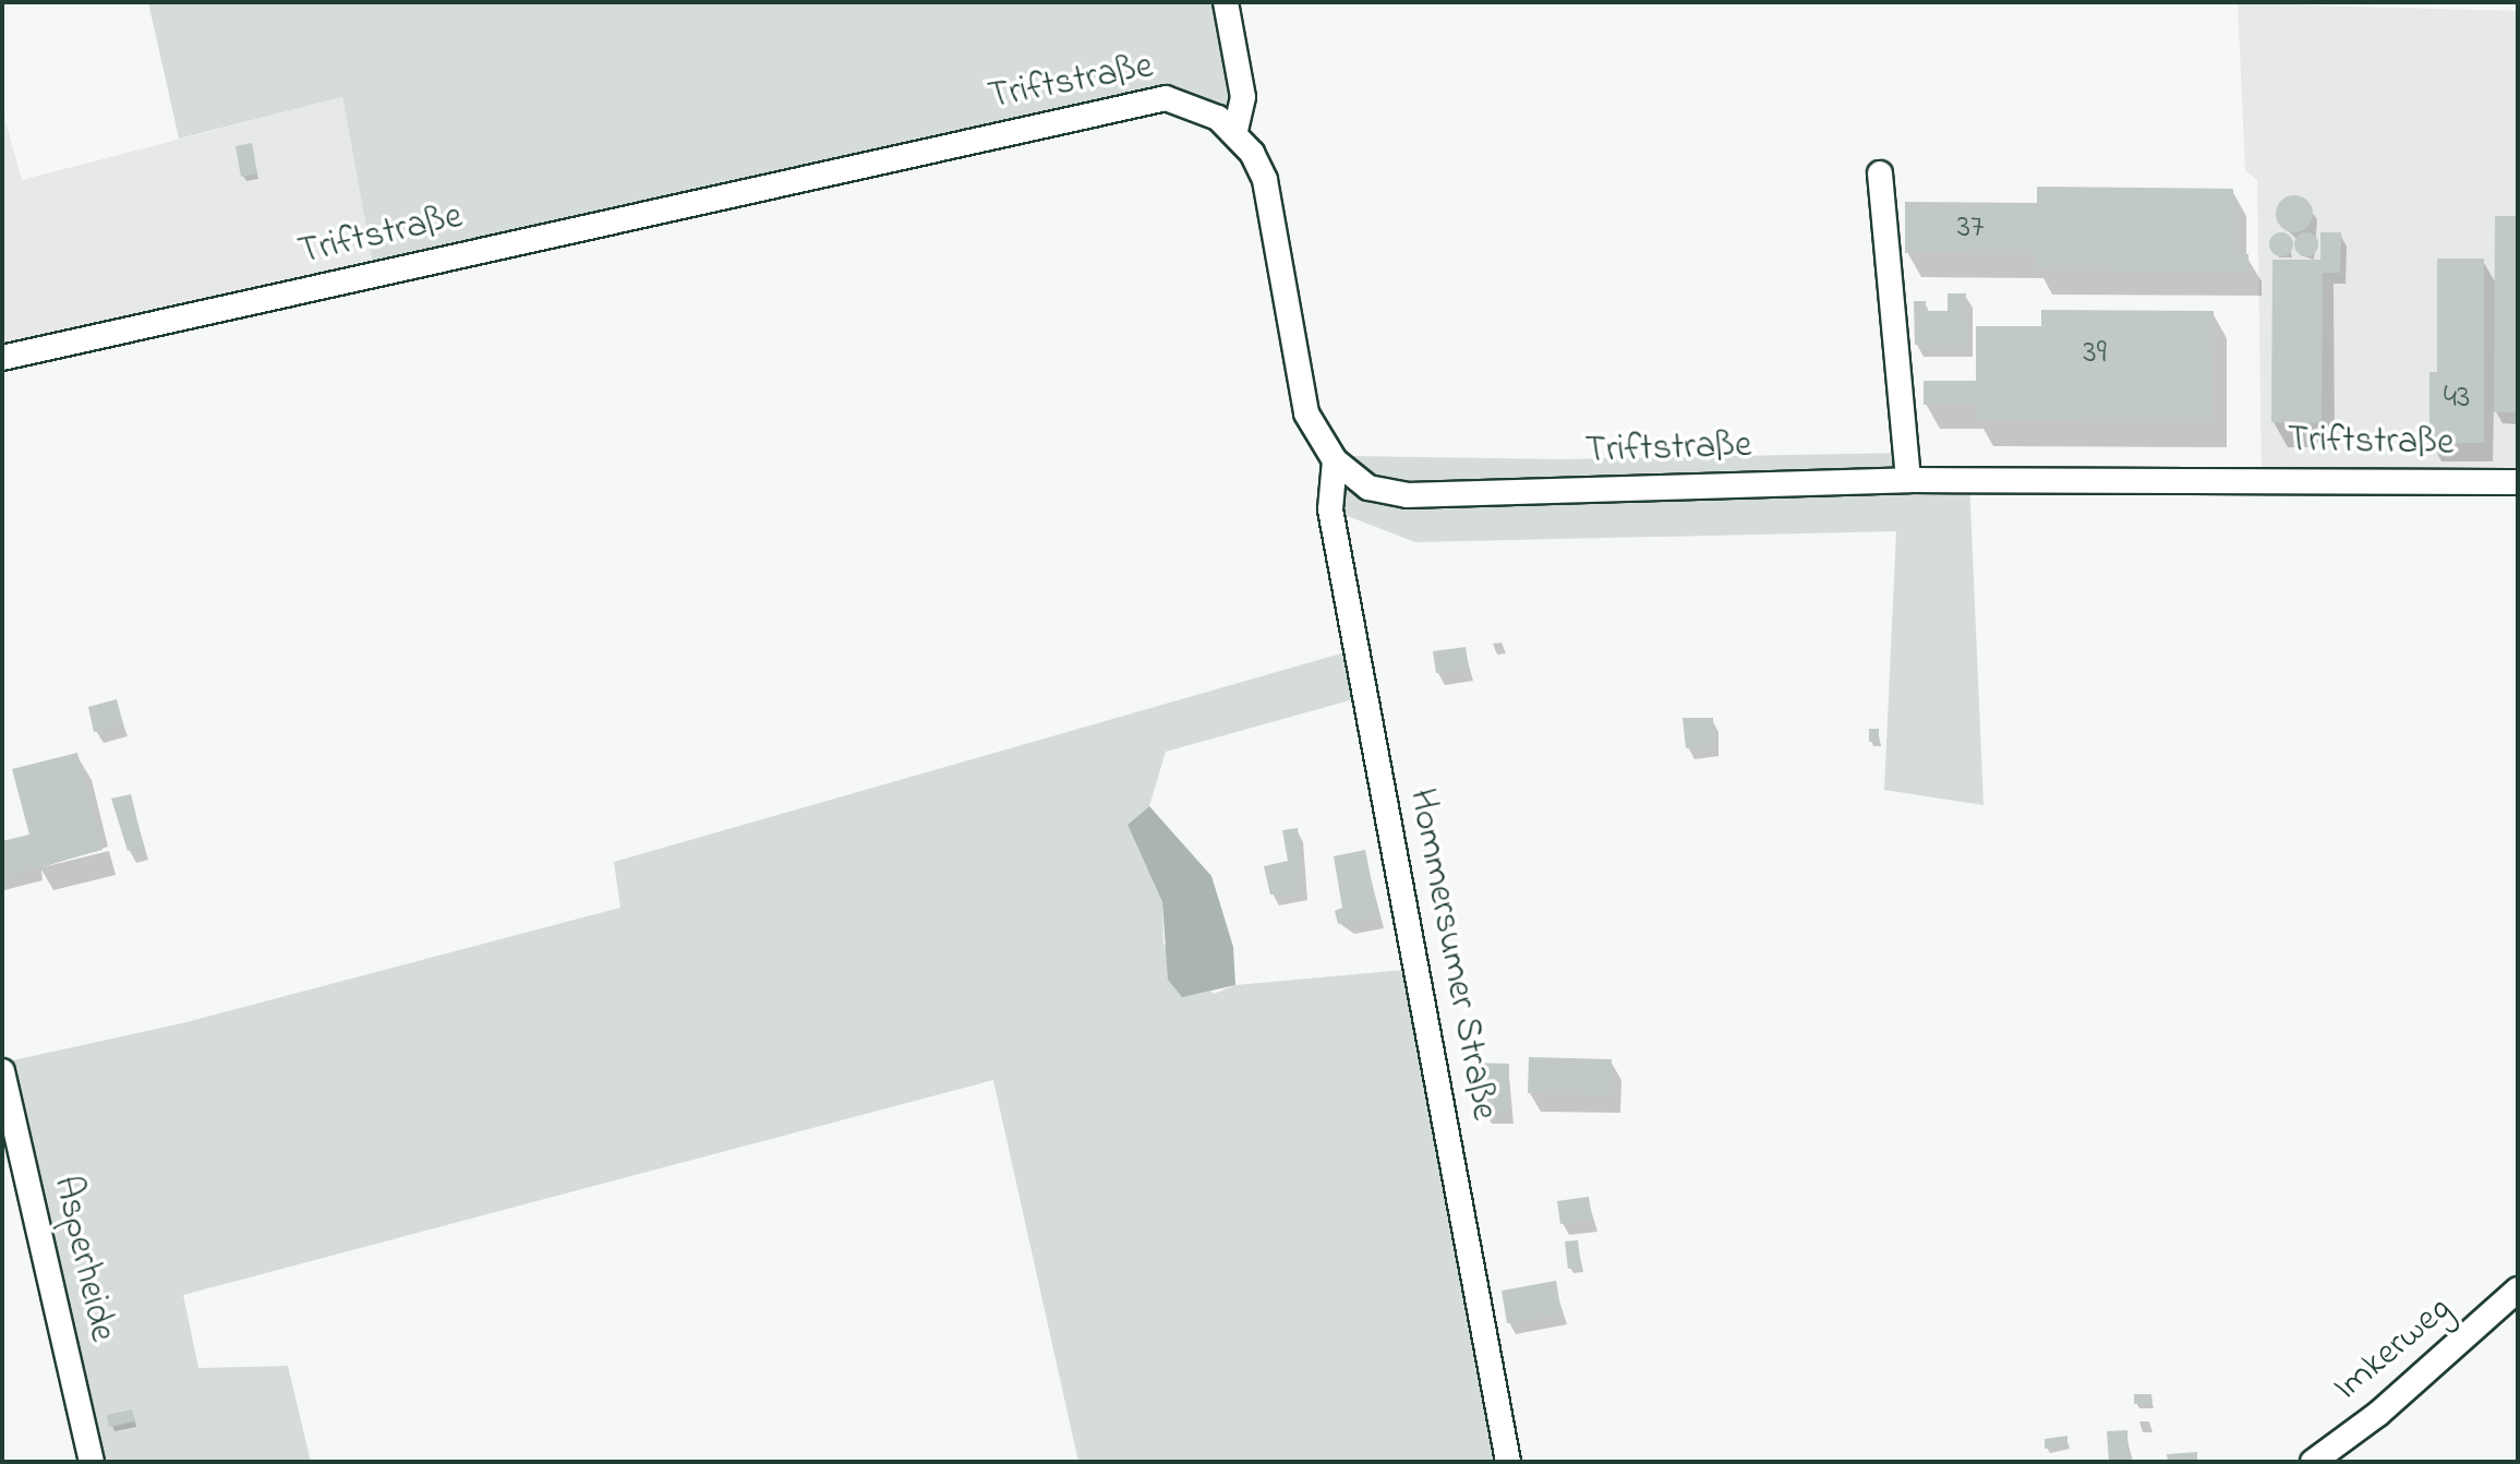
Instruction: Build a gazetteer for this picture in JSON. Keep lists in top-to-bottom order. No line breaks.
{"streets":{"street":["Triftstraße","Hommersumer Straße","Asperheide","Imkerweg"]},"crossings":[["Triftstraße","Hommersumer Straße"]],"house_numbers":["37","39","43"]}
